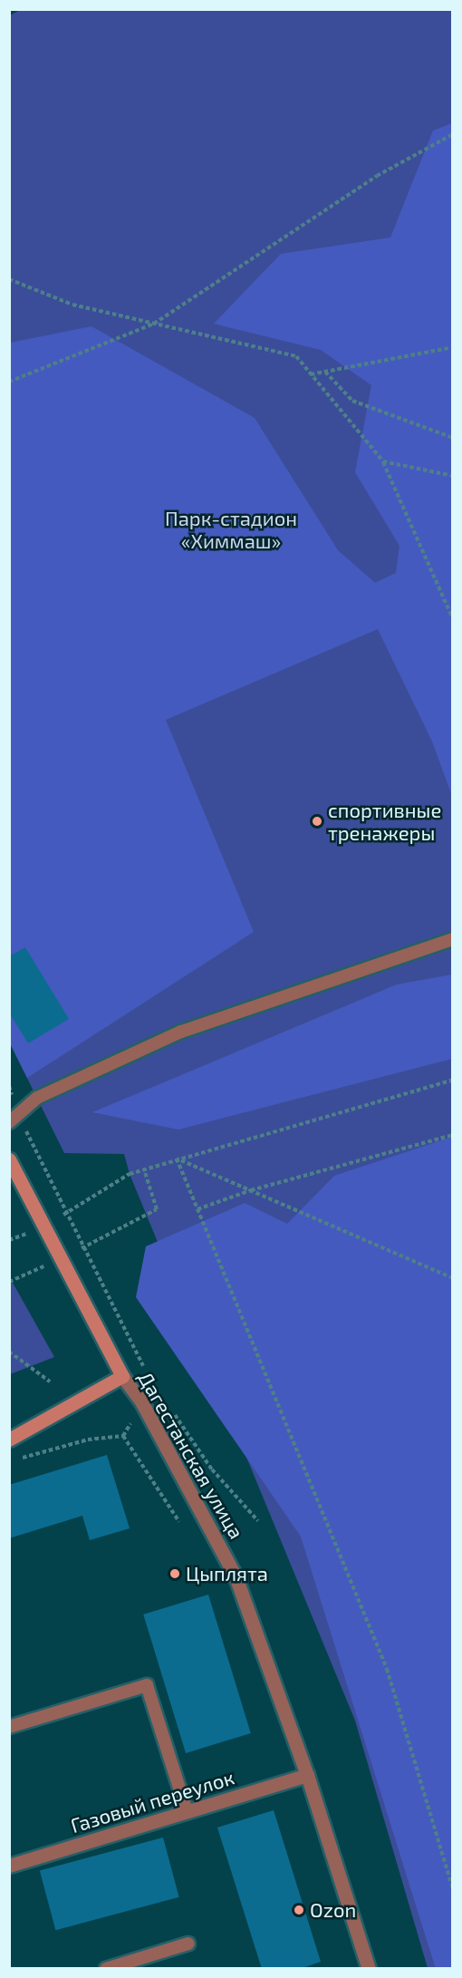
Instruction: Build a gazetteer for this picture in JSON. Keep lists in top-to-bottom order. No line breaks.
{"streets":{"street":["Дагестанская улица","Газовый переулок"]},"crossings":[["Дагестанская улица","Газовый переулок"]],"parks":["Парк-стадион «Химмаш»"],"places":["спортивные тренажеры","Цыплята","Ozon"]}
